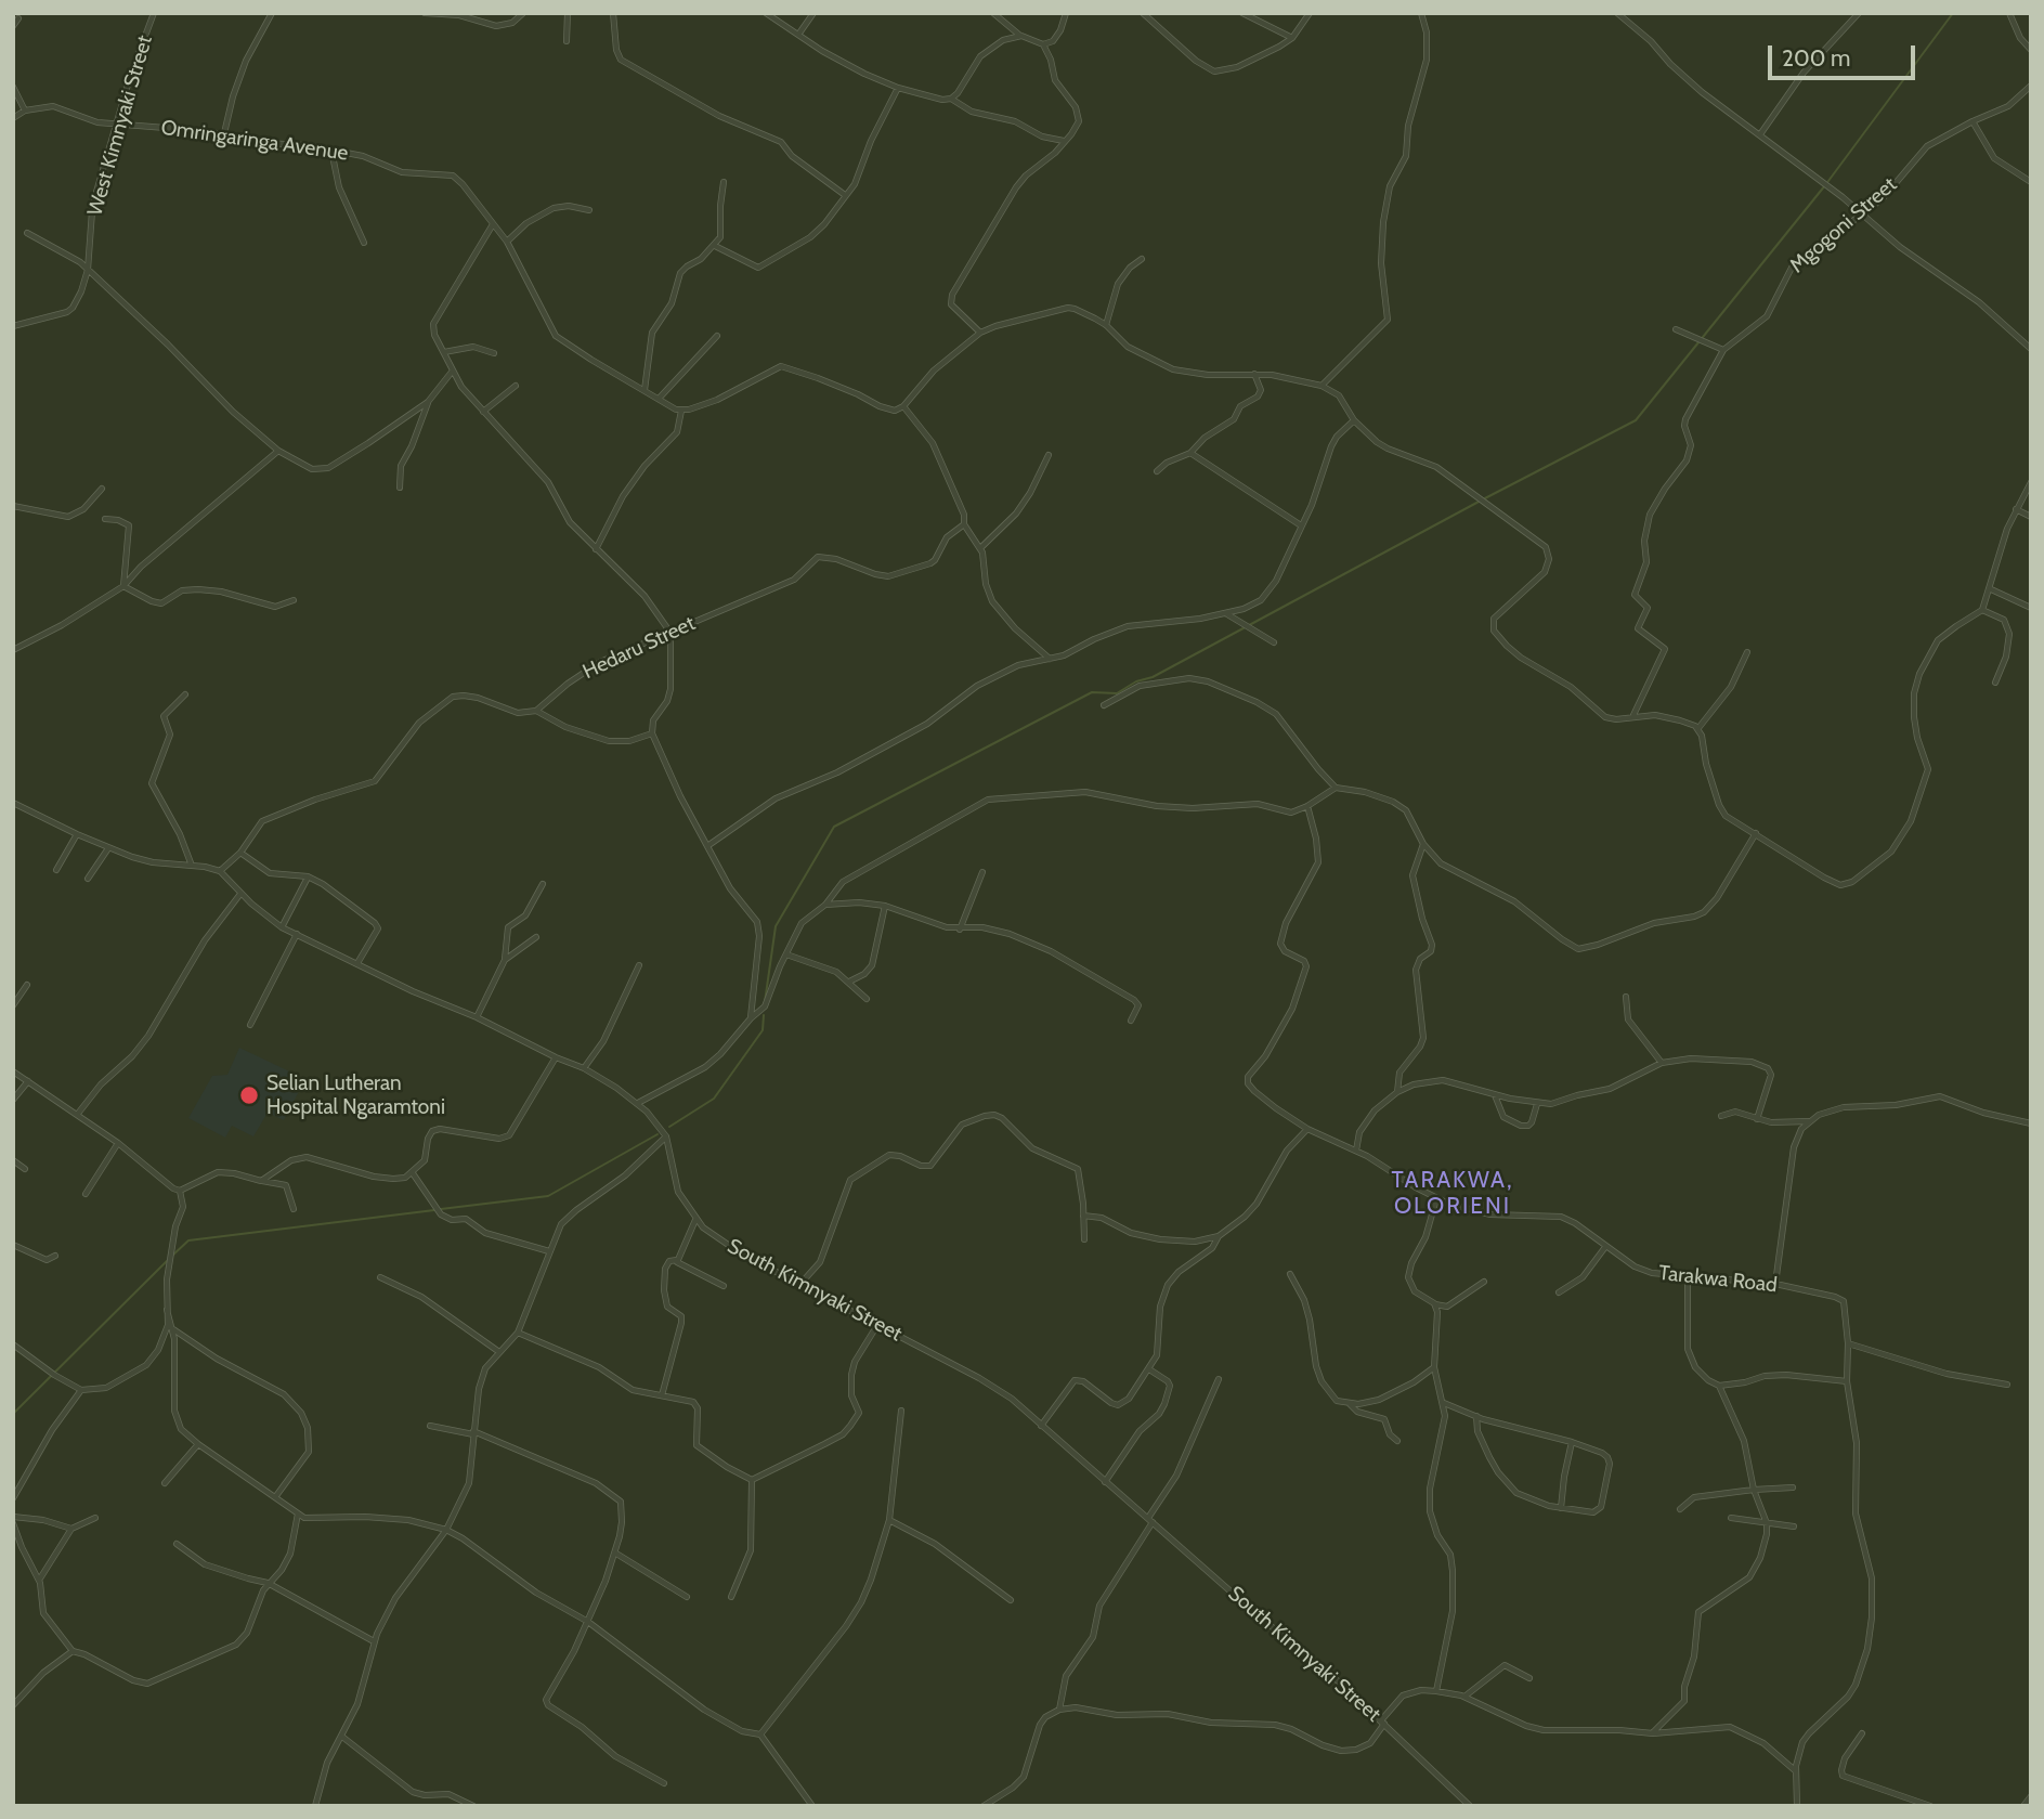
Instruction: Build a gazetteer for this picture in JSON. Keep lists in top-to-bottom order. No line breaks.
{"streets":{"street":["West Kimnyaki Street","Omringaringa Avenue","Mgogoni Street","Hedaru Street","Tarakwa Road","South Kimnyaki Street"]},"crossings":[["West Kimnyaki Street","Omringaringa Avenue"]],"districts":["TARAKWA, OLORIENI"],"places":["Selian Lutheran Hospital Ngaramtoni"],"scale_bar":"200 m"}
